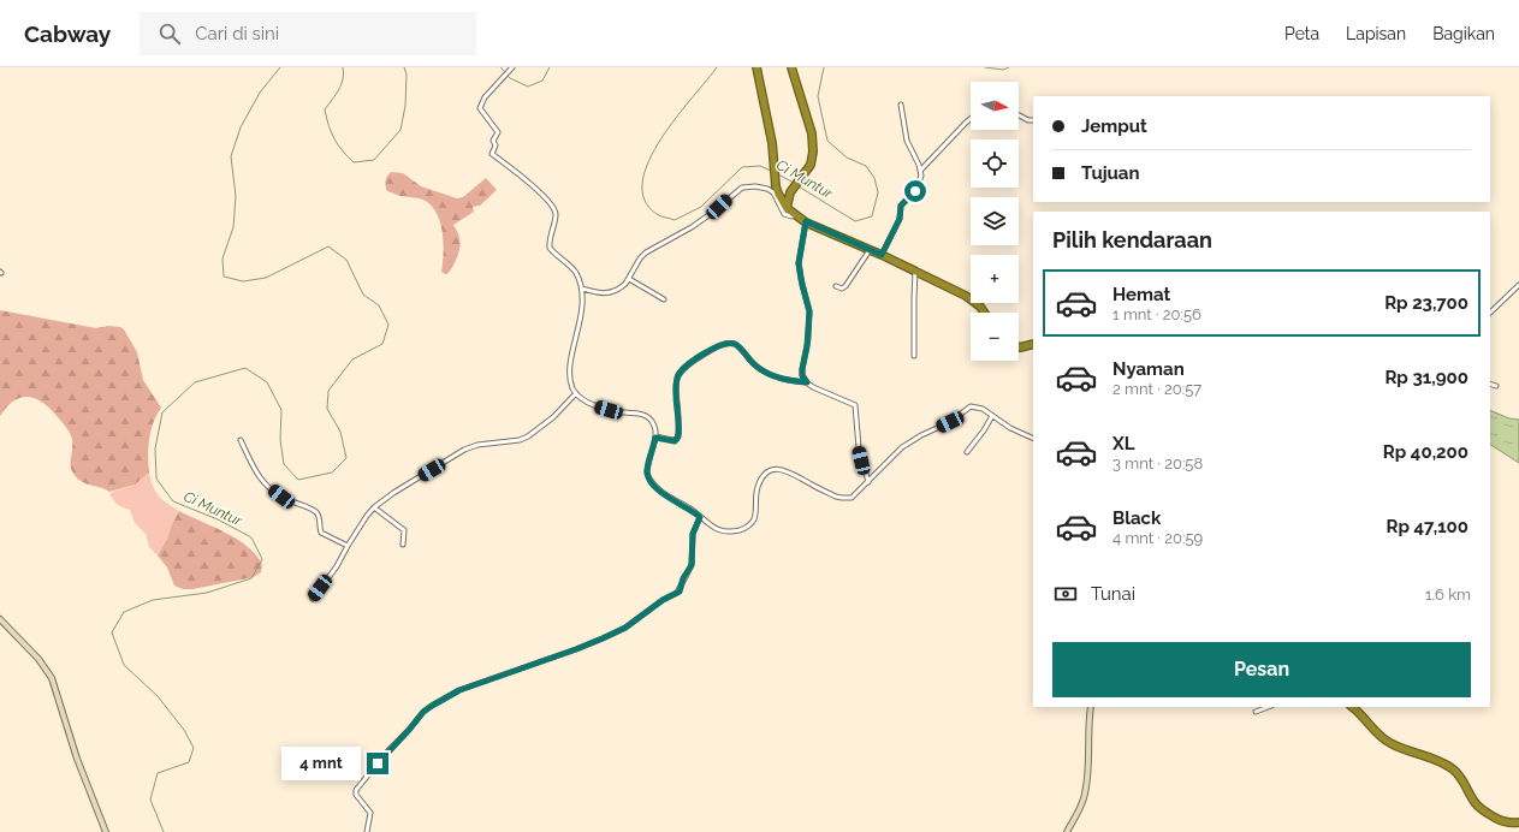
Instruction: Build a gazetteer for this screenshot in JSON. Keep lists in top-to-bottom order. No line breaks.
{"water":["Ci Muntur"],"north":"right","page":{"header":"Cabway","search":"Cari di sini","nav":["Peta","Lapisan","Bagikan"],"map_buttons":["+","−"],"banner":["Jemput","Tujuan"],"heading":"Pilih kendaraan","list":[{"name":"Hemat","note":"1 mnt · 20:56","value":"Rp 23,700"},{"name":"Nyaman","note":"2 mnt · 20:57","value":"Rp 31,900"},{"name":"XL","note":"3 mnt · 20:58","value":"Rp 40,200"},{"name":"Black","note":"4 mnt · 20:59","value":"Rp 47,100"}],"pay":["Tunai","1.6 km"],"buttons":"Pesan","bubble":"4 mnt"}}
